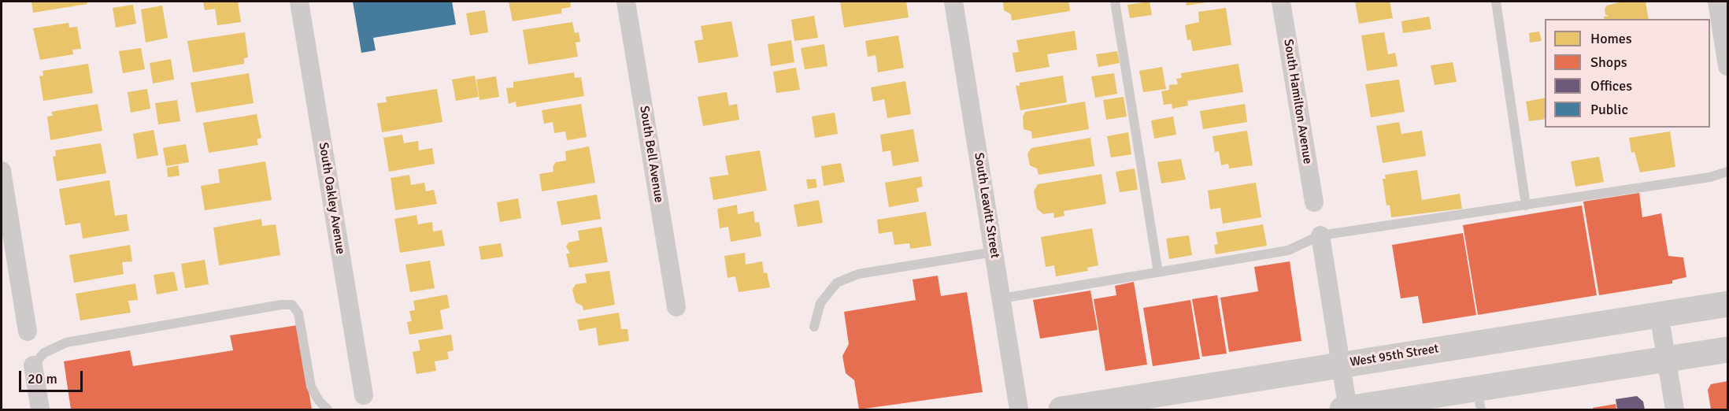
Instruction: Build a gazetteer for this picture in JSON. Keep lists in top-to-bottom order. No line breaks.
{"streets":{"main road":["West 95th Street"],"street":["South Hamilton Avenue","South Bell Avenue","South Oakley Avenue","South Leavitt Street"]},"legend":["Homes","Shops","Offices","Public"],"scale_bar":"20 m"}
